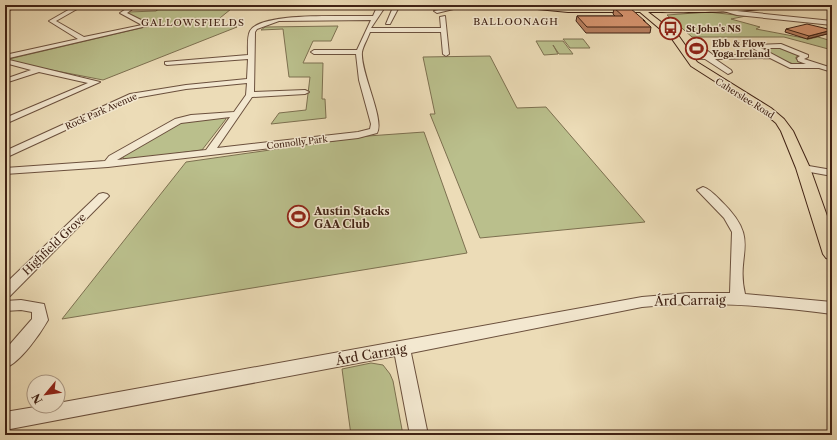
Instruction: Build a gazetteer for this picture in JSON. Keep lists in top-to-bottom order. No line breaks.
{"streets":{"main road":["Caherslee Road"],"street":["Rock Park Avenue","Connolly Park","Highfield Grove","Árd Carraig"]},"districts":["BALLOONAGH","GALLOWSFIELDS"],"places":{"bus stop":["St John's NS"],"sports":["Ebb & Flow Yoga Ireland","Austin Stacks GAA Club"]},"north":"bottom left"}
